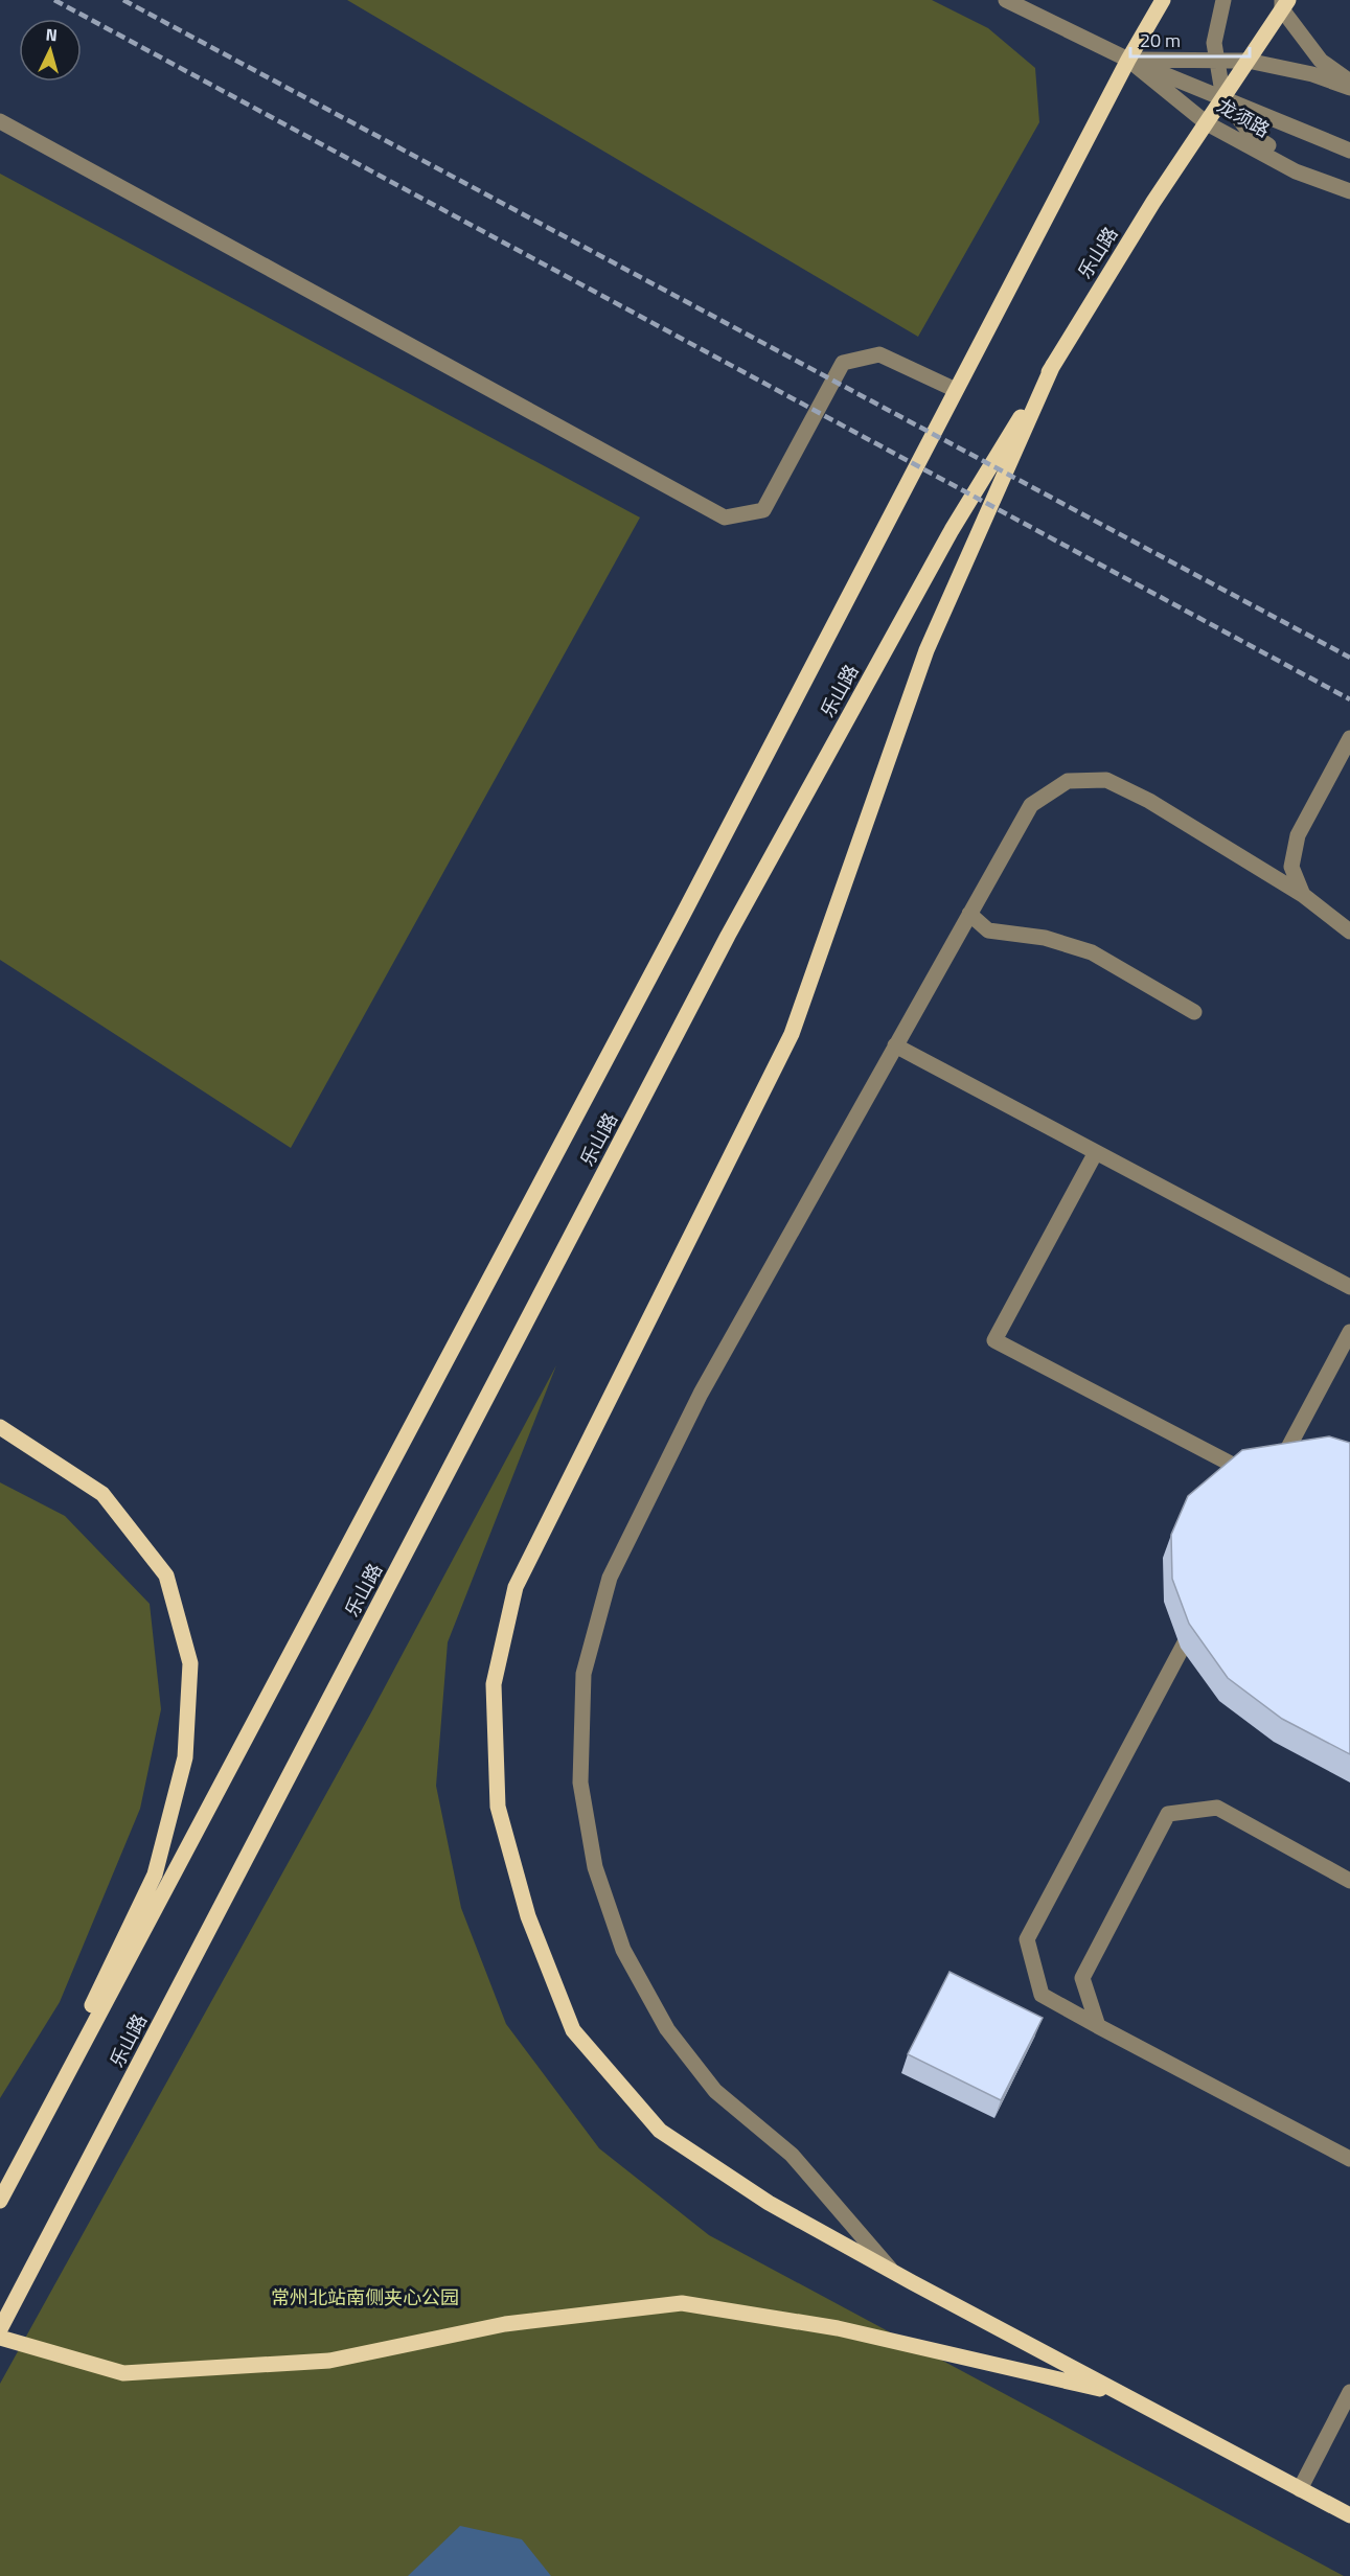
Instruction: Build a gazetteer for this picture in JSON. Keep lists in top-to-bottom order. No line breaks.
{"streets":{"main road":["乐山路"],"street":["龙须路"]},"crossings":[["龙须路","乐山路"]],"parks":["常州北站南侧夹心公园"],"scale_bar":"20 m","north":"top"}
